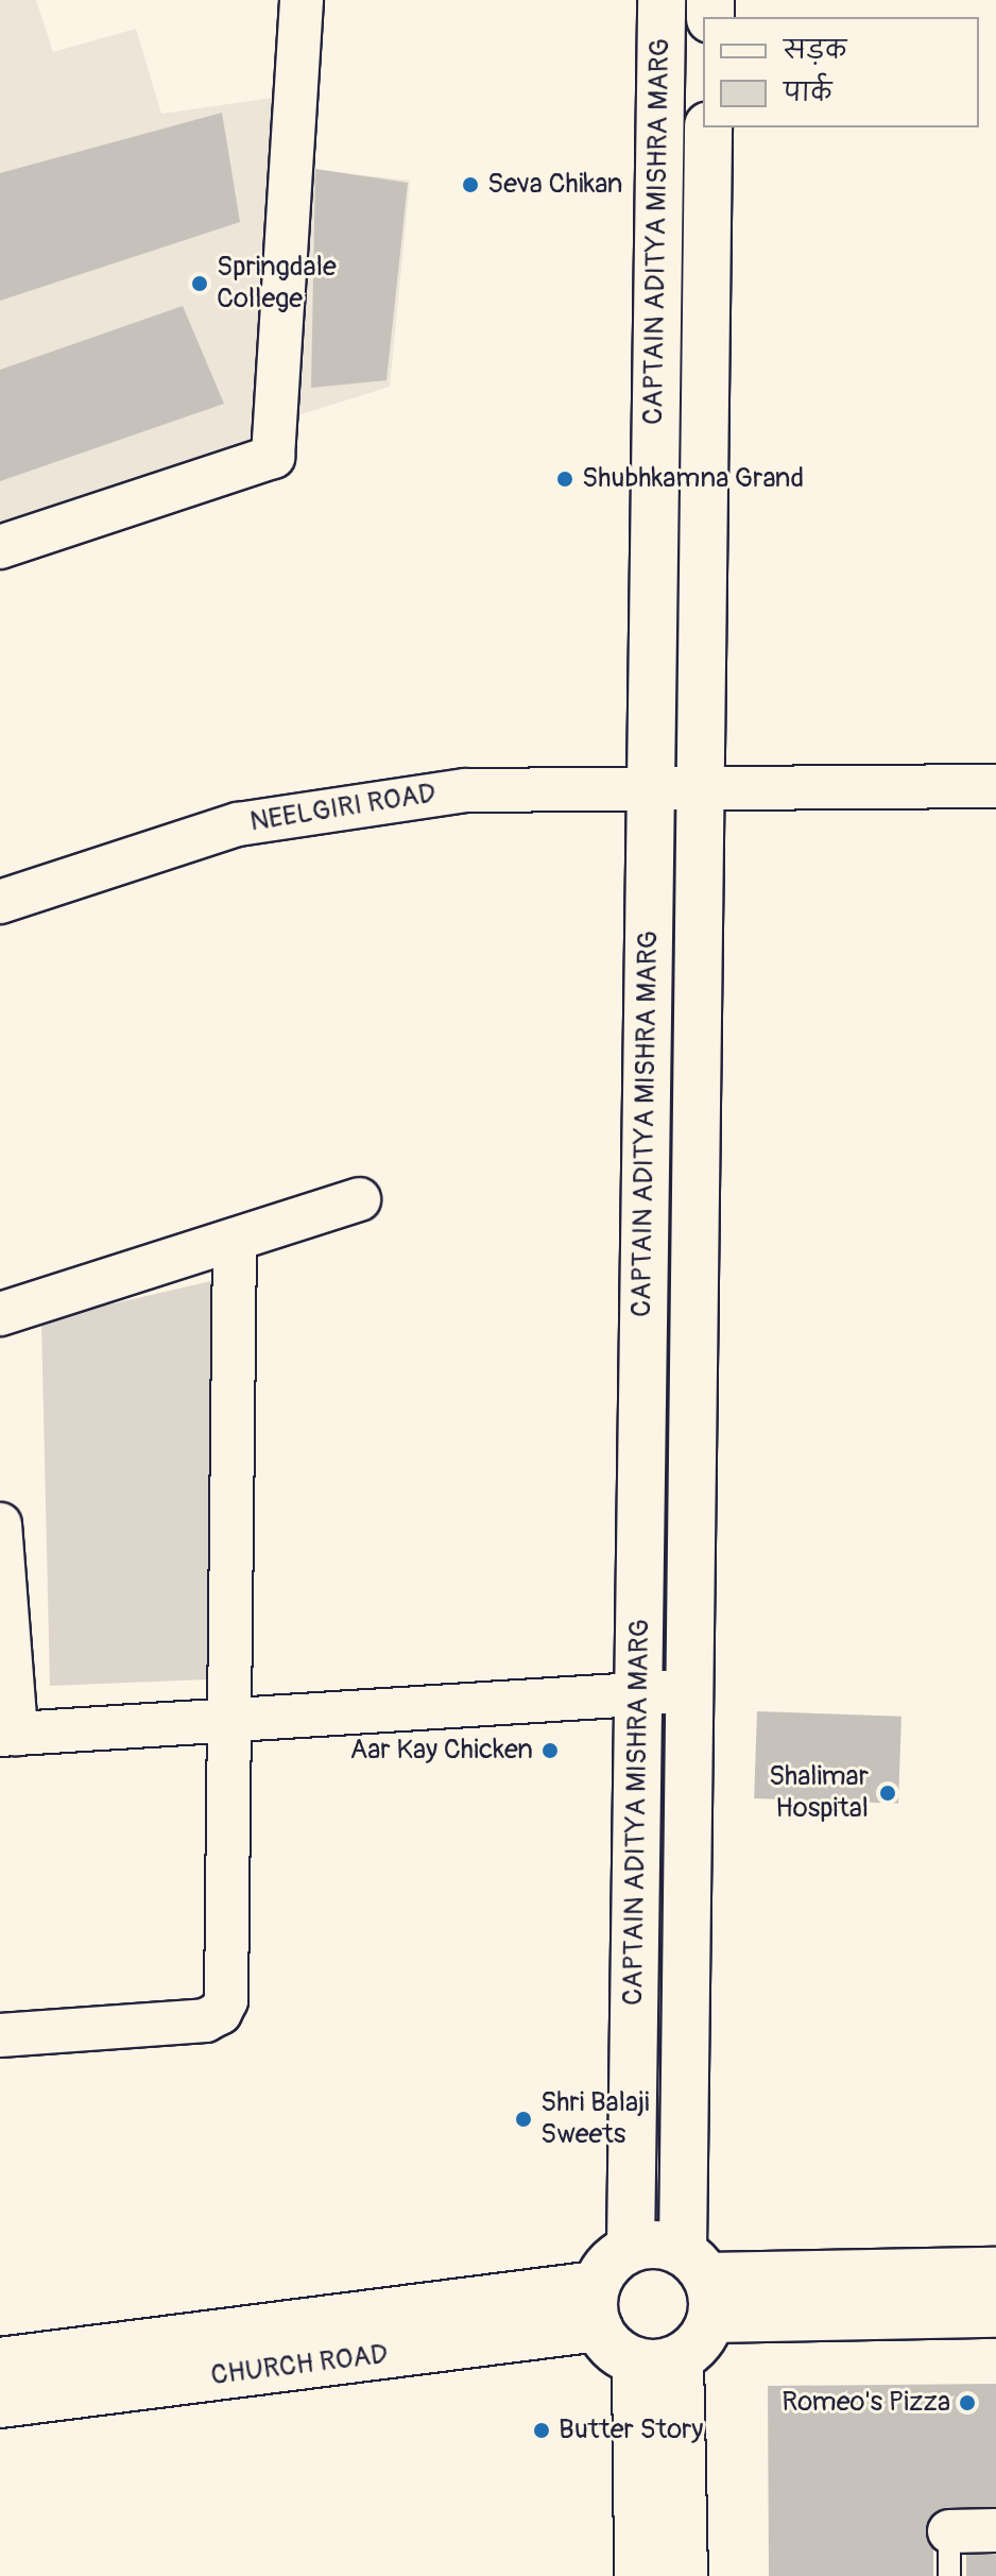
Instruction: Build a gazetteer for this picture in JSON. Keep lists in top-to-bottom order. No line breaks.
{"streets":{"street":["CAPTAIN ADITYA MISHRA MARG","NEELGIRI ROAD","CHURCH ROAD"]},"crossings":[["CAPTAIN ADITYA MISHRA MARG","NEELGIRI ROAD"],["CAPTAIN ADITYA MISHRA MARG","CHURCH ROAD"]],"places":["Seva Chikan","Springdale College","Shubhkamna Grand","Aar Kay Chicken","Shalimar Hospital","Shri Balaji Sweets","Romeo's Pizza","Butter Story"],"legend":["सड़क","पार्क"]}
